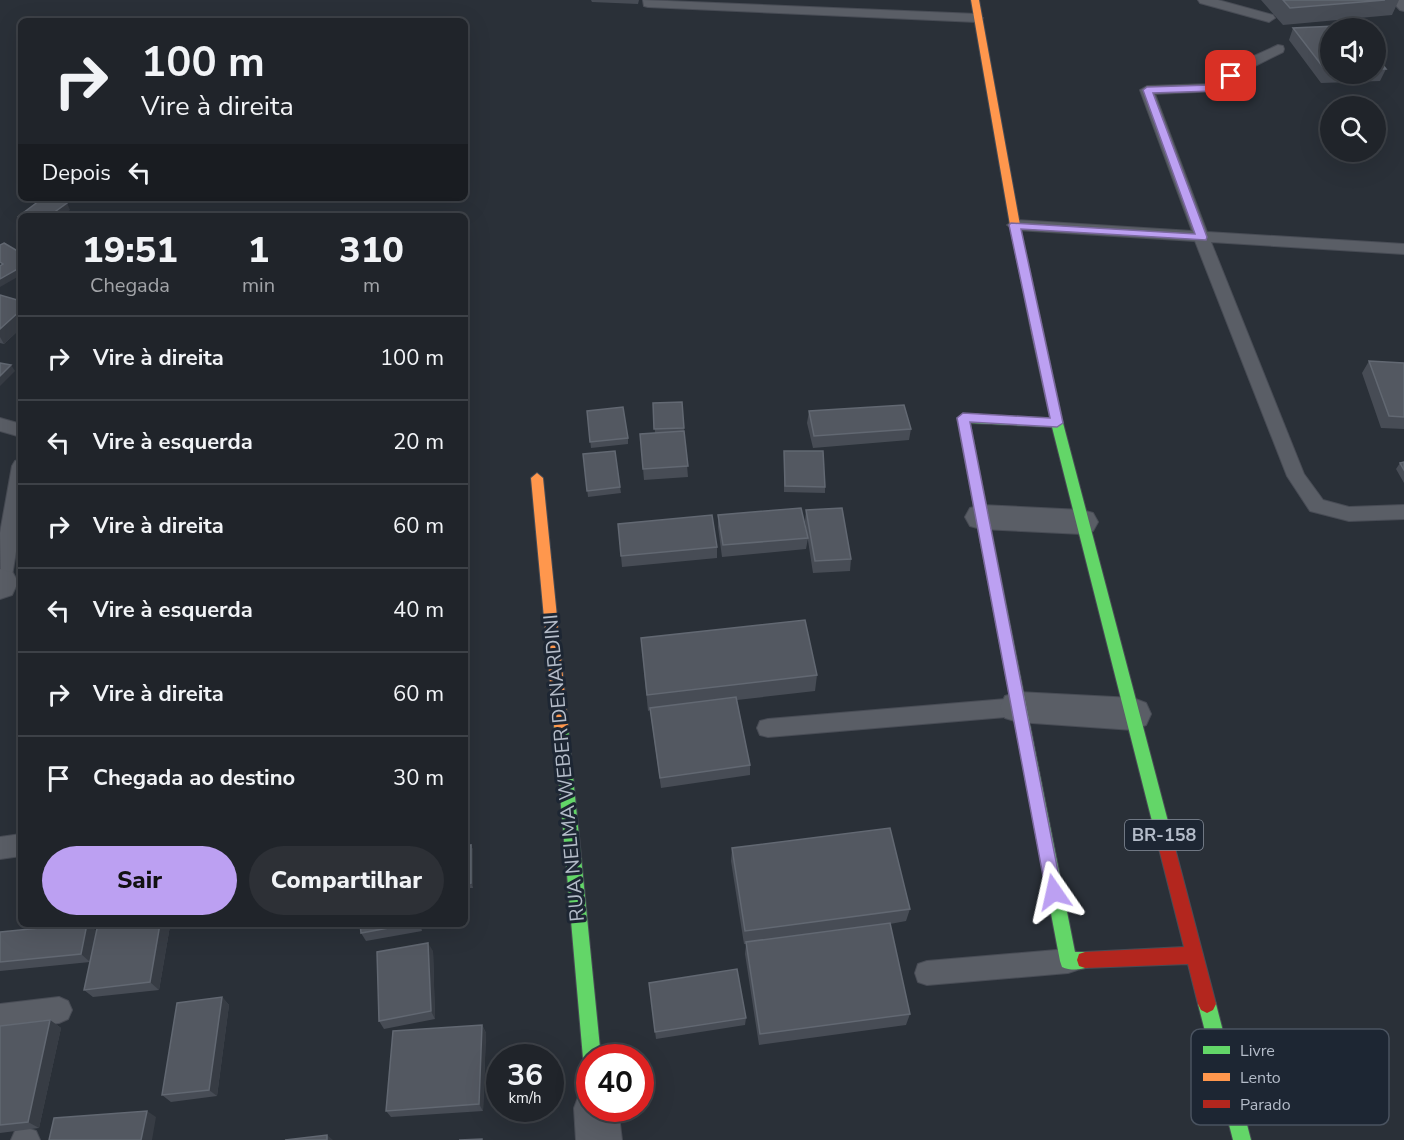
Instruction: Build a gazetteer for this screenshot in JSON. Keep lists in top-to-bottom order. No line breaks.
{"streets":{"main road":["RUA NELMA WEBER DENARDINI","BR-158"]},"legend":["Livre","Lento","Parado"],"page":{"turn":["100 m","Vire à direita"],"then":"Depois","eta":["19:51","Chegada","1","min","310","m"],"list":[{"name":"Vire à direita","value":"100 m"},{"name":"Vire à esquerda","value":"20 m"},{"name":"Vire à direita","value":"60 m"},{"name":"Vire à esquerda","value":"40 m"},{"name":"Vire à direita","value":"60 m"},{"name":"Chegada ao destino","value":"30 m"}],"buttons":["Sair","Compartilhar"],"speed":"36 km/h","limit":"40"}}
